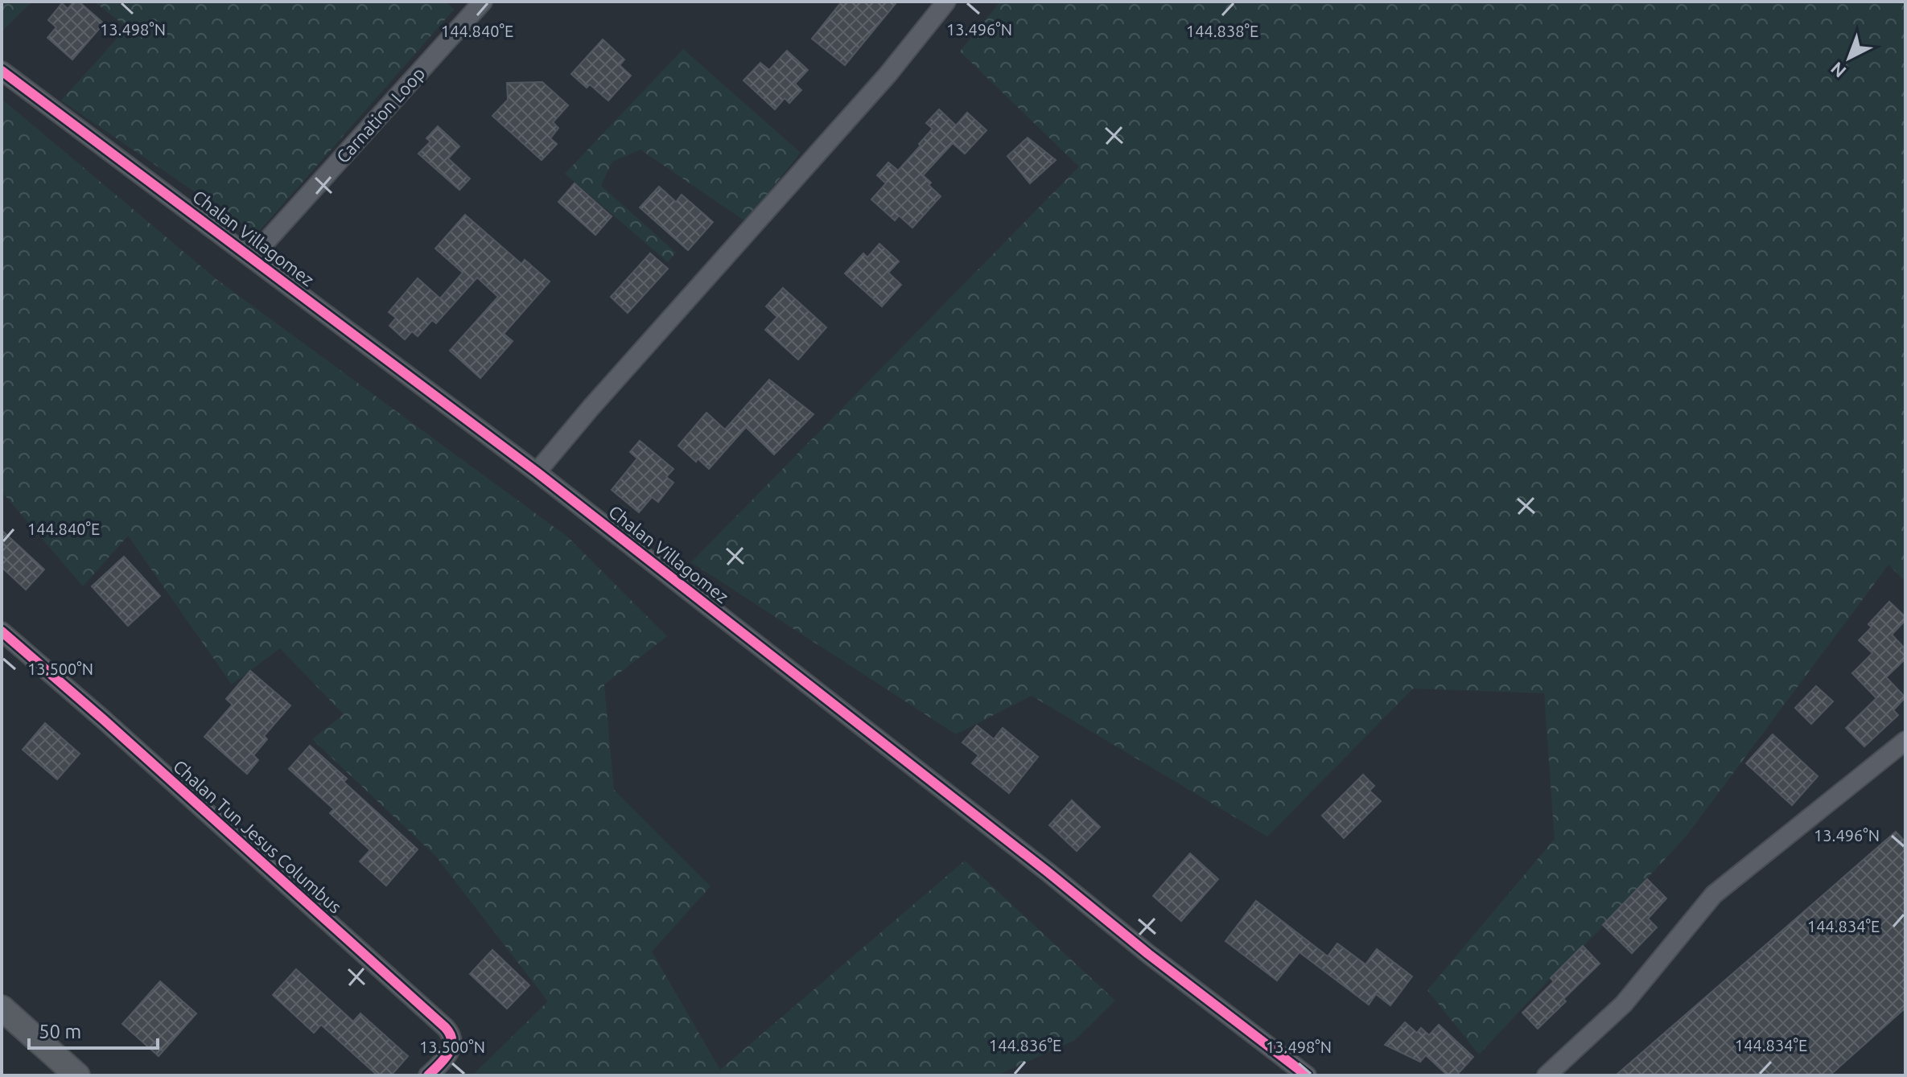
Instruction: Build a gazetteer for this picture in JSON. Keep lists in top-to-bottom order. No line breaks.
{"streets":{"street":["Carnation Loop","Chalan Villagomez","Chalan Tun Jesus Columbus"]},"crossings":[["Carnation Loop","Chalan Villagomez"]],"scale_bar":"50 m","north":"bottom left","coordinates":["13.498°N","13.496°N","144.838°E","144.840°E","13.500°N","144.834°E","144.836°E"]}
